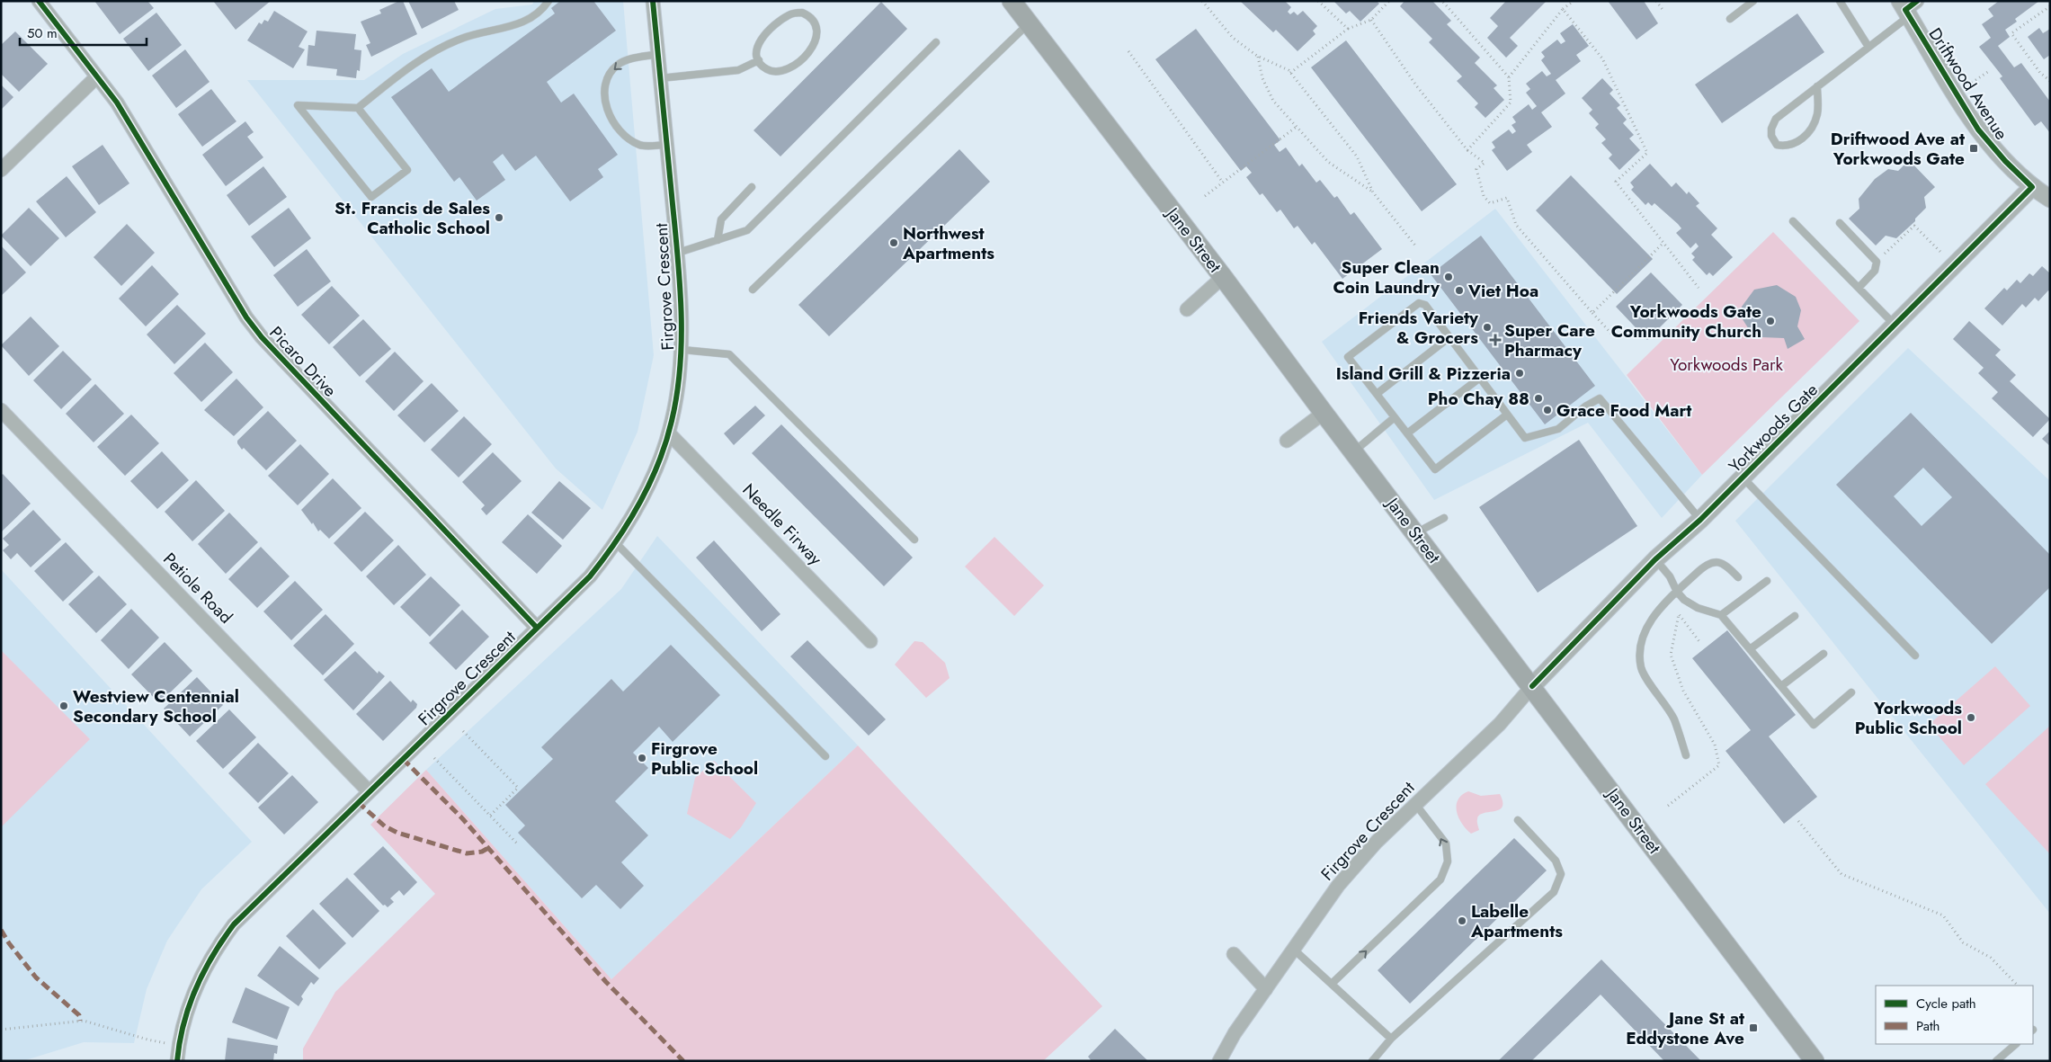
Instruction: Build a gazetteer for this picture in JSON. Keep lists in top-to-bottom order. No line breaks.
{"streets":{"main road":["Jane Street"],"street":["Driftwood Avenue","Firgrove Crescent","Picaro Drive","Yorkwoods Gate","Needle Firway","Petiole Road"]},"crossings":[["Driftwood Avenue","Yorkwoods Gate"],["Jane Street","Firgrove Crescent"],["Jane Street","Yorkwoods Gate"],["Firgrove Crescent","Picaro Drive"],["Firgrove Crescent","Yorkwoods Gate"],["Firgrove Crescent","Needle Firway"],["Firgrove Crescent","Petiole Road"]],"parks":["Yorkwoods Park"],"places":{"transit":["Driftwood Ave at Yorkwoods Gate","Jane St at Eddystone Ave"],"other":["St. Francis de Sales Catholic School","Northwest Apartments","Super Clean Coin Laundry","Viet Hoa","Yorkwoods Gate Community Church","Friends Variety & Grocers","Island Grill & Pizzeria","Pho Chay 88","Grace Food Mart","Westview Centennial Secondary School","Yorkwoods Public School","Firgrove Public School","Labelle Apartments"],"health":["Super Care Pharmacy"]},"legend":["Cycle path","Path"],"scale_bar":"50 m"}
